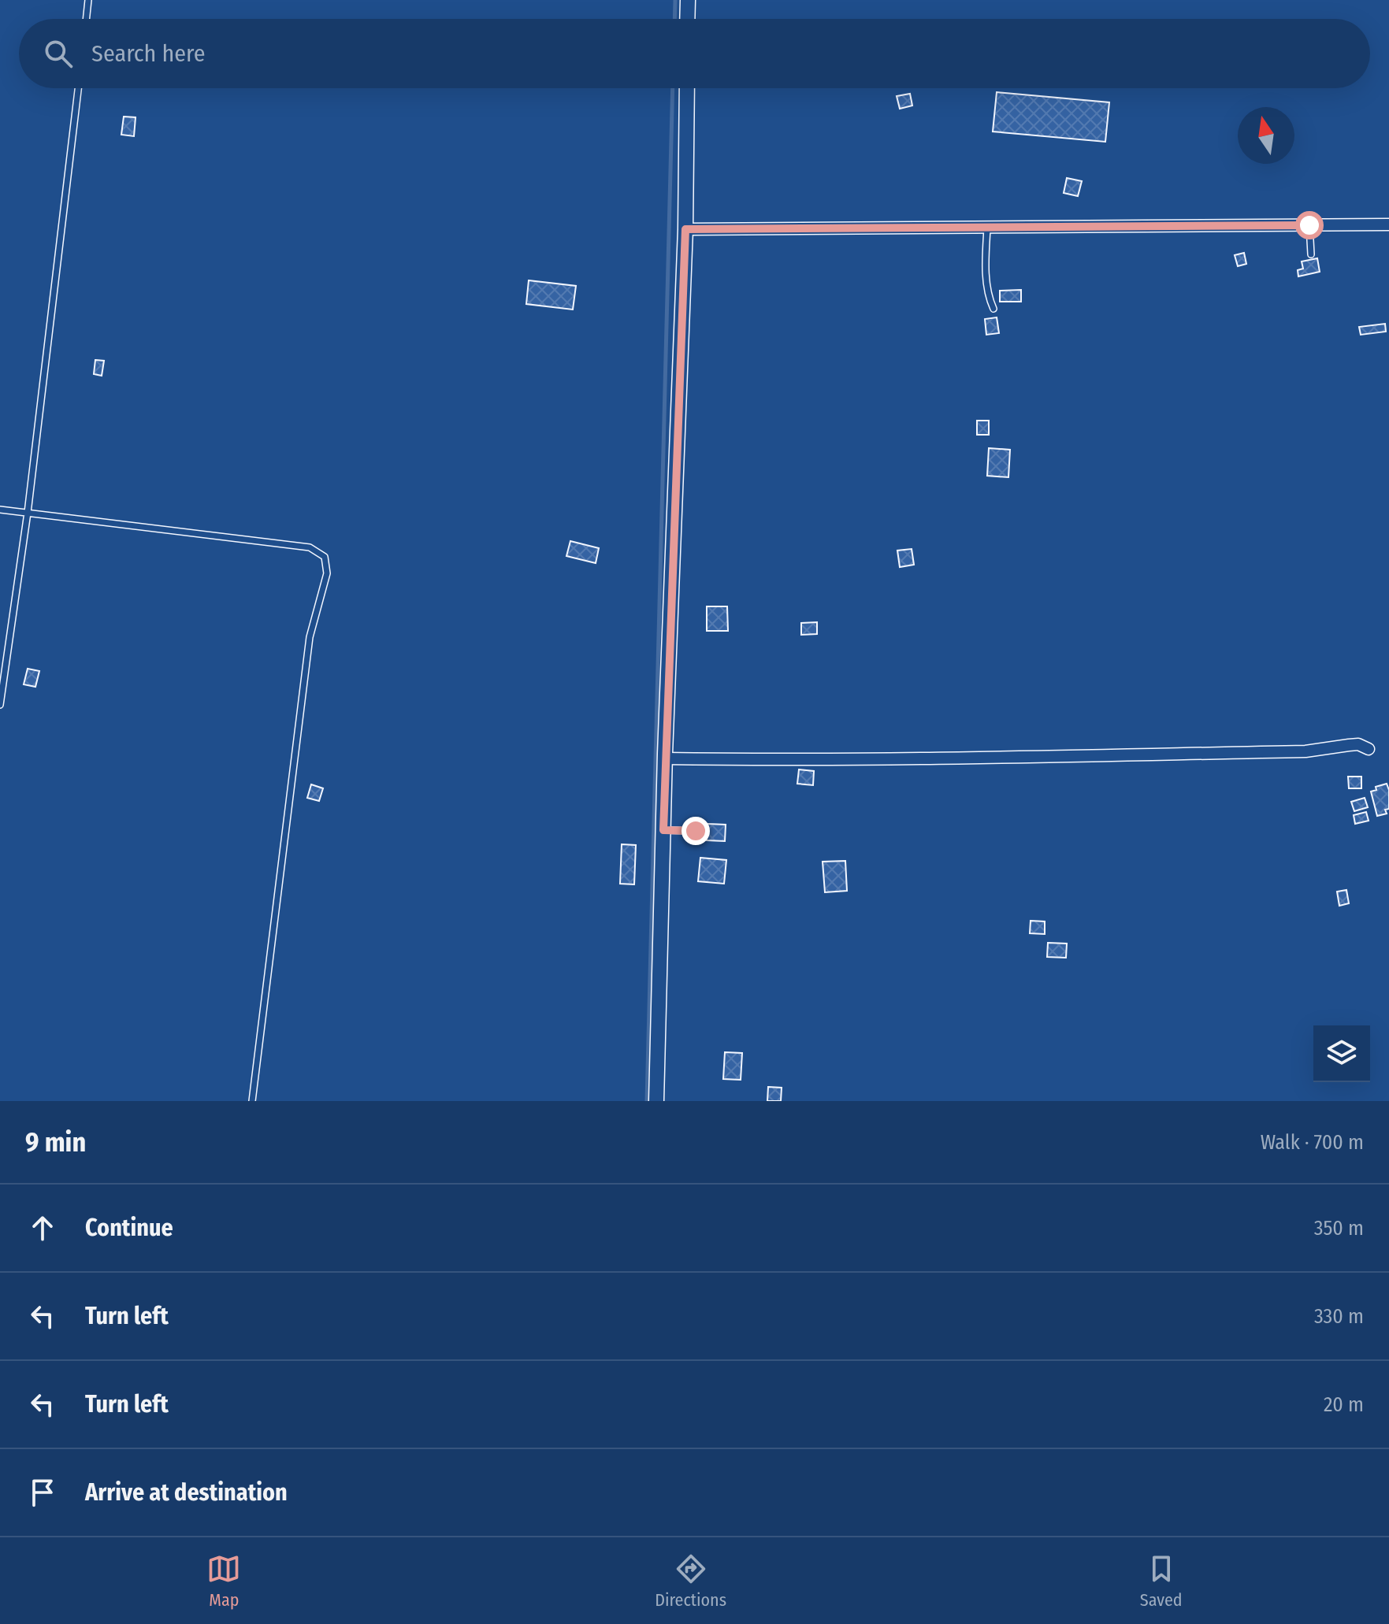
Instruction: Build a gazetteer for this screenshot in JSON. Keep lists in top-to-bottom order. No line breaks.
{"north":"top","page":{"search":"Search here","heading":["9 min","Walk · 700 m"],"list":[["Continue","350 m"],["Turn left","330 m"],["Turn left","20 m"],"Arrive at destination"],"nav":["Map","Directions","Saved"]}}
